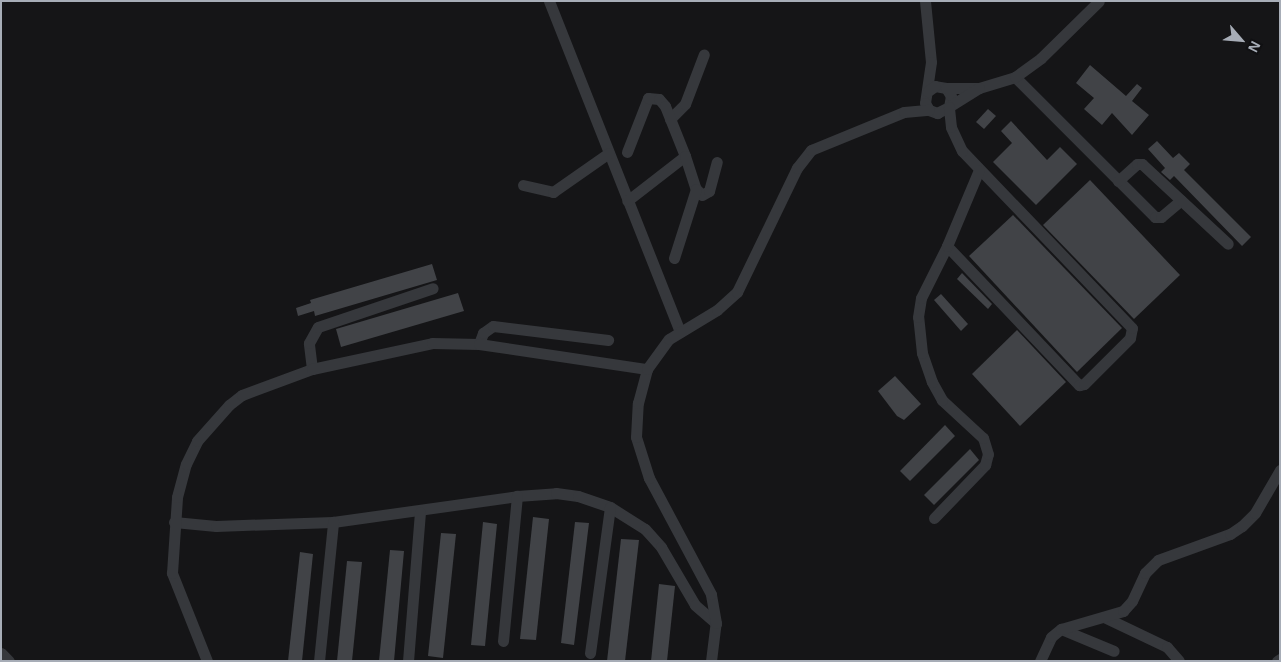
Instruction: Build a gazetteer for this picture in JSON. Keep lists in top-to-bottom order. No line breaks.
{"north":"bottom right"}
